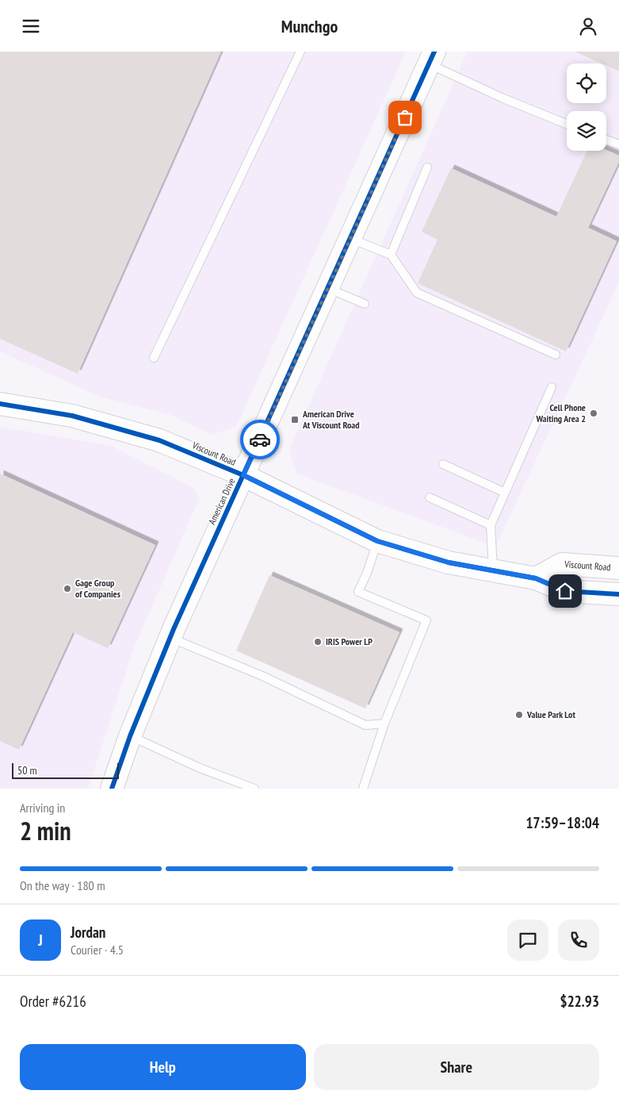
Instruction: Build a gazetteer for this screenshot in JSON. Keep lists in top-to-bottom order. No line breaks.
{"streets":{"street":["Viscount Road","American Drive"]},"crossings":[["Viscount Road","American Drive"]],"places":{"other":["Cell Phone Waiting Area 2","Gage Group of Companies","IRIS Power LP","Value Park Lot"],"transit":["American Drive At Viscount Road"]},"scale_bar":"50 m","page":{"header":"Munchgo","scale":"50 m","heading":["2 min","Arriving in","17:59–18:04"],"panel":["Jordan","Courier · 4.5","Order #6216","$22.93"],"bar":"On the way · 180 m","round":"J","buttons":["Help","Share"]}}
